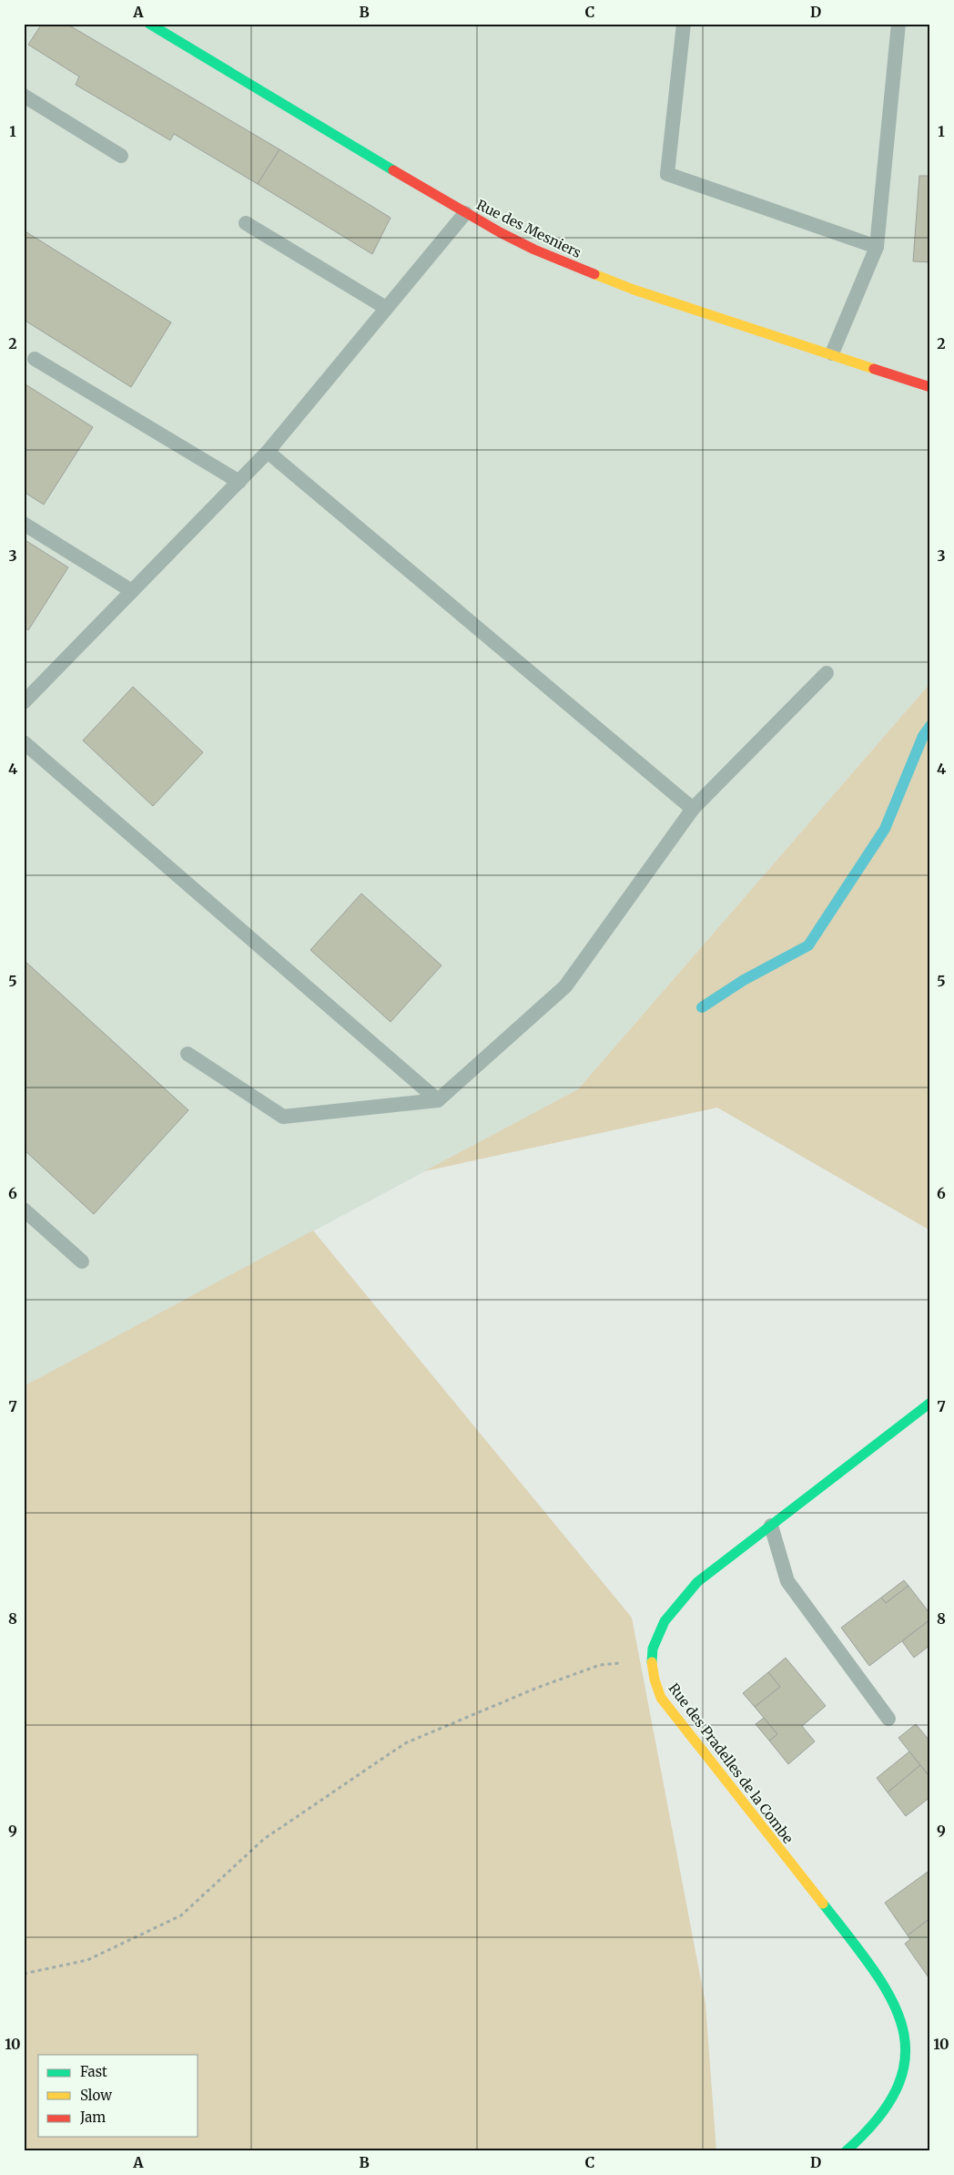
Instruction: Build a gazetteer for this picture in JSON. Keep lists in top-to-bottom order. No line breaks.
{"streets":{"street":["Rue des Mesniers","Rue des Pradelles de la Combe"]},"legend":["Fast","Slow","Jam"],"grid":{"columns":["A","B","C","D"],"rows":["1","2","3","4","5","6","7","8","9","10"]}}
